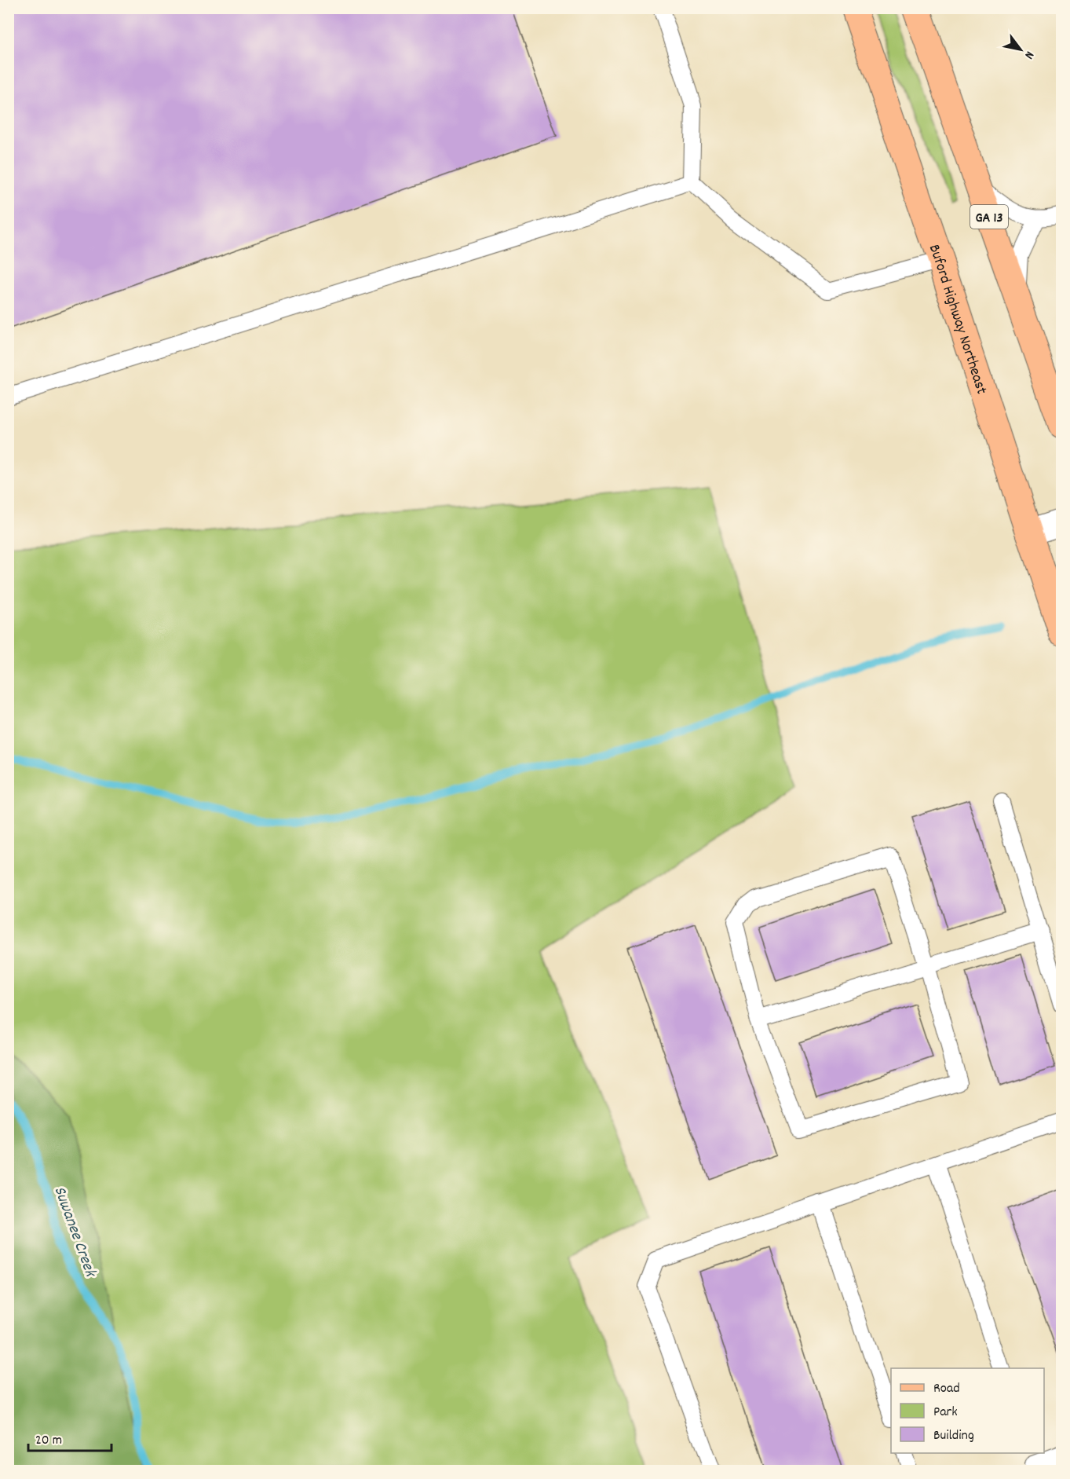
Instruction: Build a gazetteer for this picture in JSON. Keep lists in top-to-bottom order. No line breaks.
{"streets":{"main road":["GA 13","Buford Highway Northeast"]},"water":["Suwanee Creek"],"legend":["Road","Park","Building"],"scale_bar":"20 m","north":"bottom right"}
